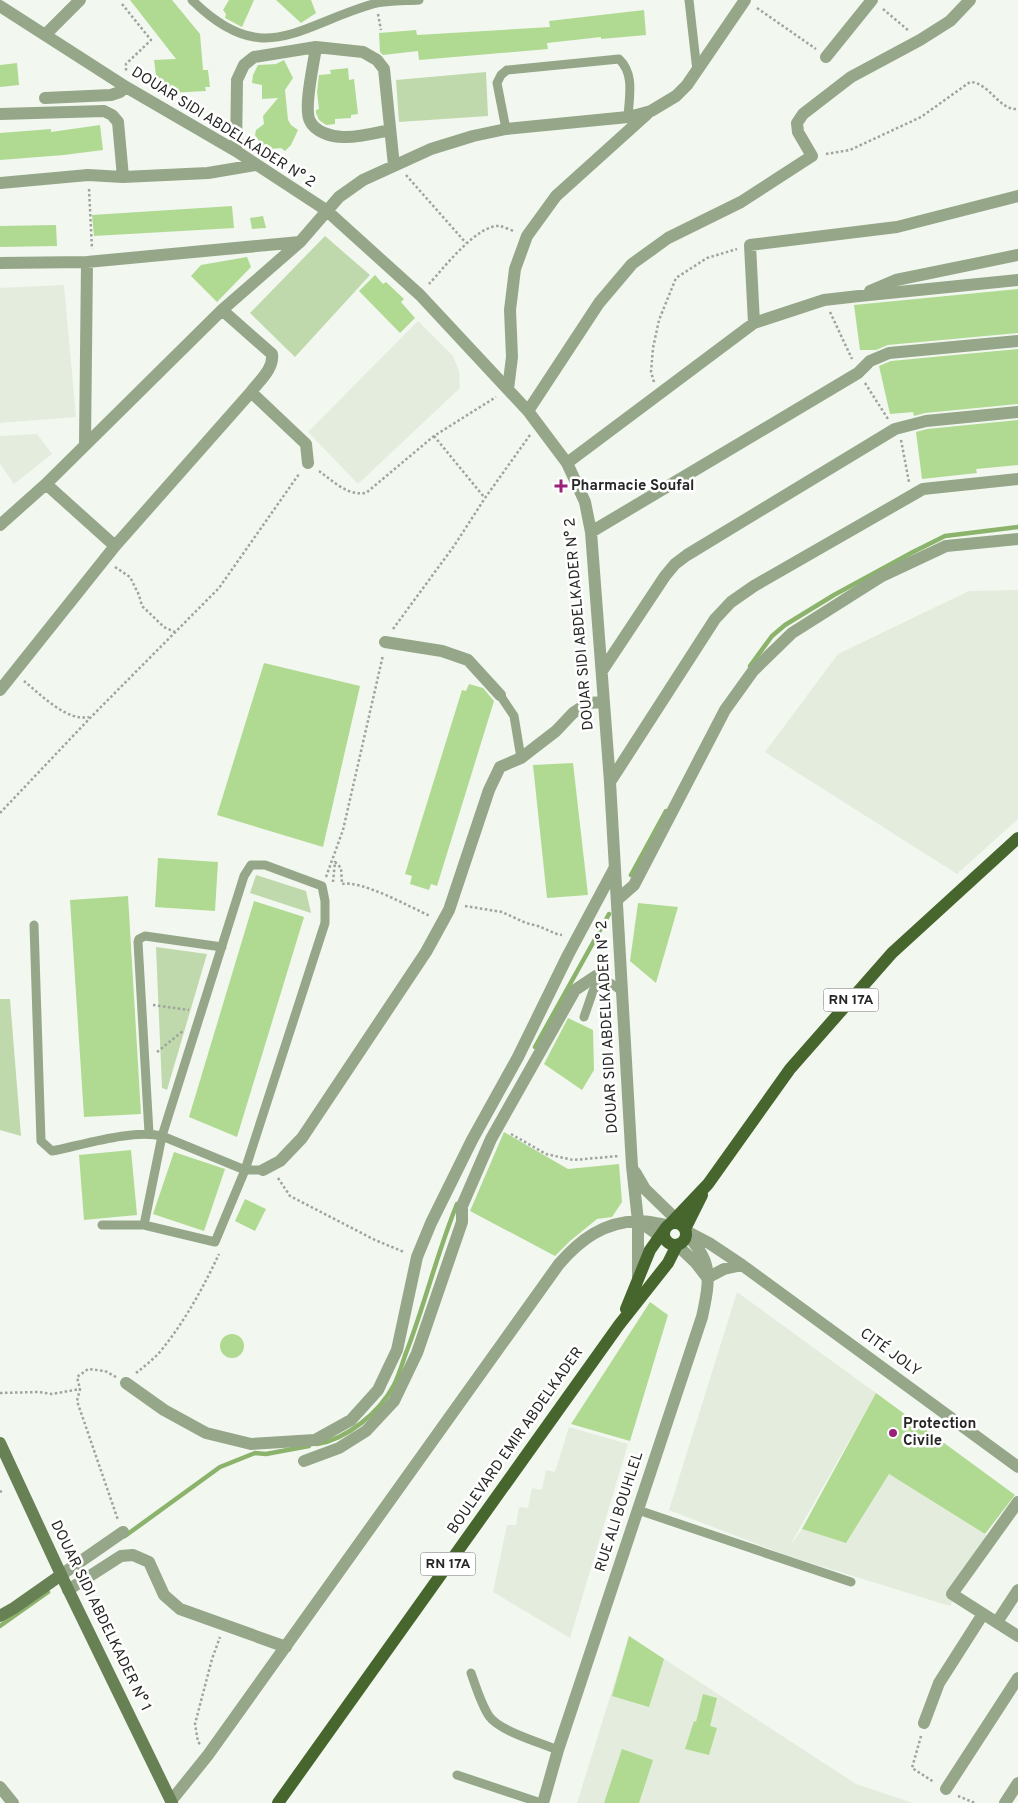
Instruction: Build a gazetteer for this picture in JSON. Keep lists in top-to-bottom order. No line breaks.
{"streets":{"main road":["RN 17A","BOULEVARD EMIR ABDELKADER"],"street":["DOUAR SIDI ABDELKADER N° 2","CITÉ JOLY","RUE ALI BOUHLEL","DOUAR SIDI ABDELKADER N° 1"]},"crossings":[["DOUAR SIDI ABDELKADER N° 2","RN 17A"],["DOUAR SIDI ABDELKADER N° 2","CITÉ JOLY"],["DOUAR SIDI ABDELKADER N° 2","BOULEVARD EMIR ABDELKADER"],["DOUAR SIDI ABDELKADER N° 2","RUE ALI BOUHLEL"],["RN 17A","CITÉ JOLY"],["RN 17A","BOULEVARD EMIR ABDELKADER"],["CITÉ JOLY","BOULEVARD EMIR ABDELKADER"]],"places":{"health":["Pharmacie Soufal"],"other":["Protection Civile"]}}
